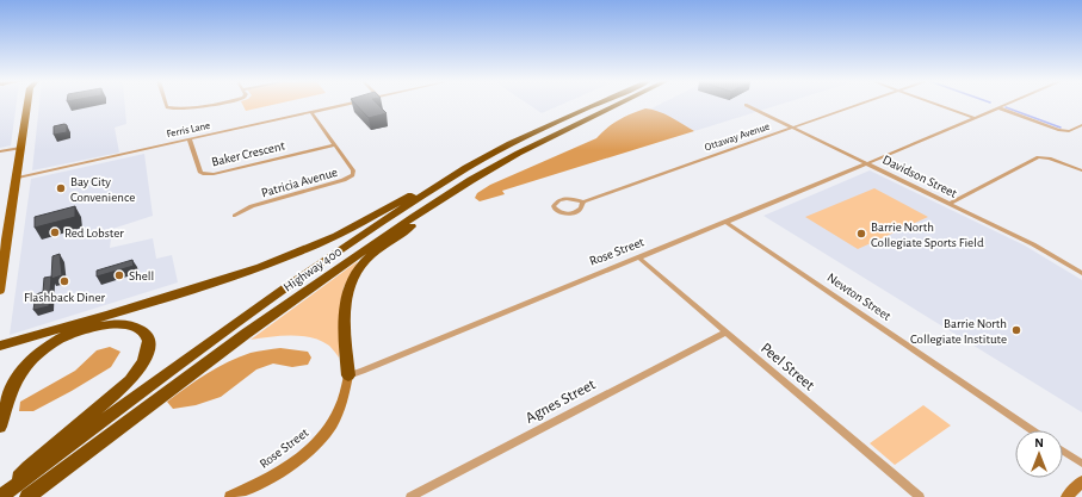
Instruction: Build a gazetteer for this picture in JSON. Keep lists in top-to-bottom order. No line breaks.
{"streets":{"highway":["Highway 400"],"street":["Ferris Lane","Ottaway Avenue","Baker Crescent","Davidson Street","Patricia Avenue","Rose Street","Newton Street","Peel Street","Agnes Street"]},"crossings":[["Ferris Lane","Baker Crescent"],["Ferris Lane","Patricia Avenue"],["Ottaway Avenue","Davidson Street"],["Baker Crescent","Patricia Avenue"],["Davidson Street","Rose Street"],["Rose Street","Newton Street"],["Rose Street","Peel Street"],["Peel Street","Agnes Street"]],"places":["Bay City Convenience","Red Lobster","Barrie North Collegiate Sports Field","Shell","Flashback Diner","Barrie North Collegiate Institute"],"north":"top"}
